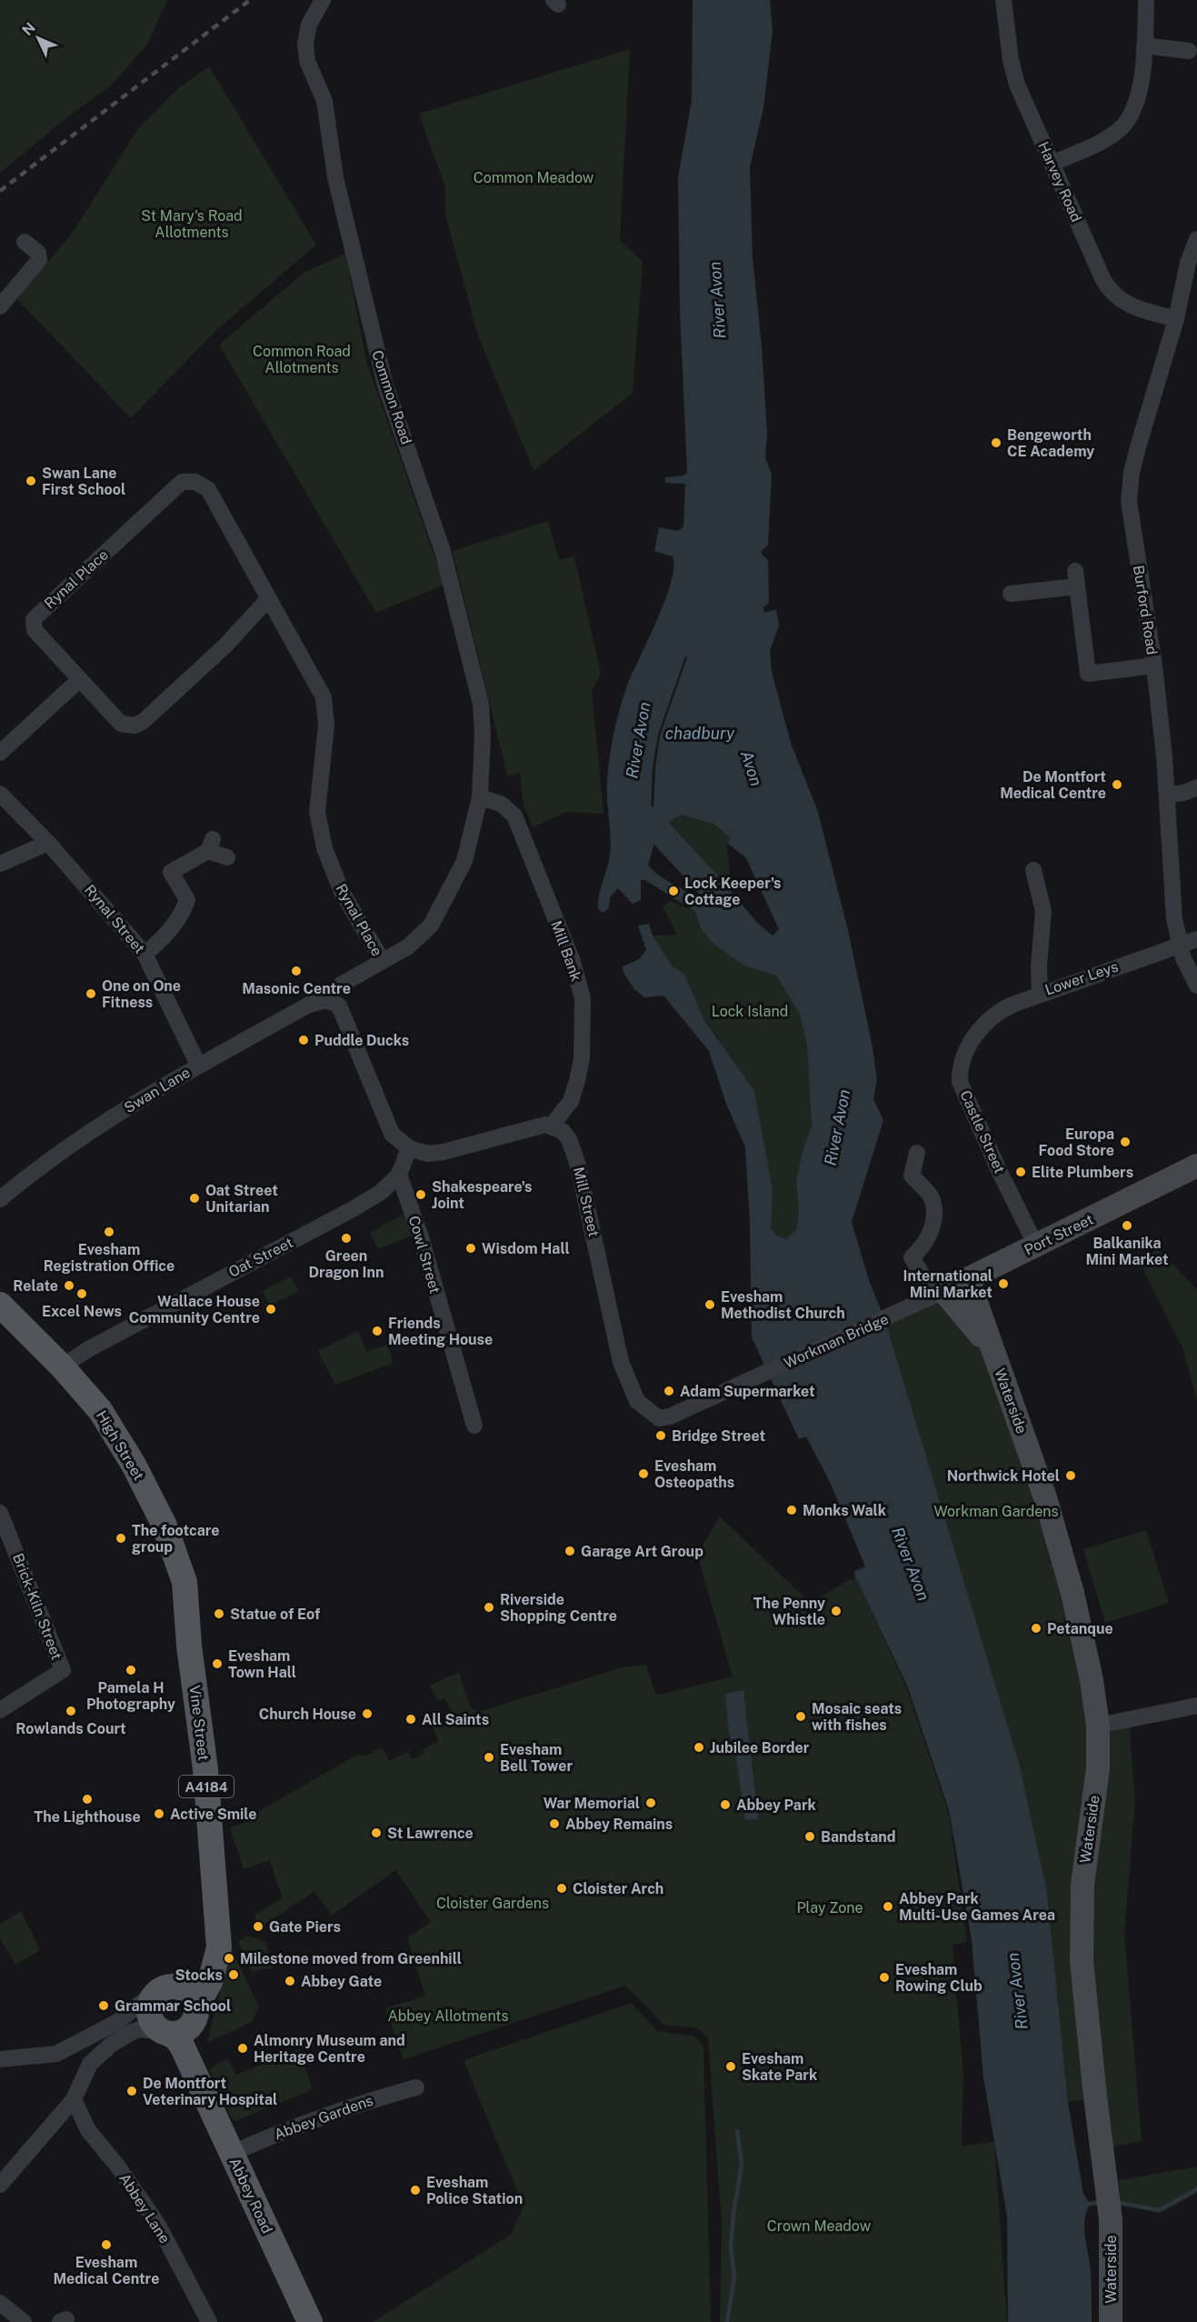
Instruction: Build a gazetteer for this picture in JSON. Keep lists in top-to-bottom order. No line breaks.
{"streets":{"main road":["Port Street","Waterside","High Street","Vine Street","A4184","Abbey Road"],"street":["Harvey Road","Common Road","Rynal Place","Burford Road","Rynal Street","Mill Bank","Lower Leys","Swan Lane","Castle Street","Mill Street","Cowl Street","Oat Street","Workman Bridge","Brick-Kiln Street","Abbey Gardens","Abbey Lane"]},"crossings":[["Harvey Road","Burford Road"],["Common Road","Rynal Place"],["Common Road","Mill Bank"],["Rynal Place","Swan Lane"],["Burford Road","Lower Leys"],["Rynal Street","Swan Lane"],["Mill Bank","Mill Street"],["Lower Leys","Castle Street"],["Castle Street","Port Street"],["Mill Street","Workman Bridge"],["Port Street","Workman Bridge"],["Port Street","Waterside"],["Cowl Street","Oat Street"],["Oat Street","High Street"],["High Street","Vine Street"],["Vine Street","A4184"],["Vine Street","Abbey Road"],["A4184","Abbey Road"],["Abbey Gardens","Abbey Road"]],"water":["River Avon","chadbury","Avon"],"parks":["Common Meadow","St Mary's Road Allotments","Common Road Allotments","Lock Island","Workman Gardens","Cloister Gardens","Play Zone","Abbey Allotments","Crown Meadow"],"places":["Bengeworth CE Academy","Swan Lane First School","De Montfort Medical Centre","Lock Keeper's Cottage","Masonic Centre","One on One Fitness","Puddle Ducks","Europa Food Store","Elite Plumbers","Shakespeare's Joint","Oat Street Unitarian","Balkanika Mini Market","Evesham Registration Office","Green Dragon Inn","Wisdom Hall","International Mini Market","Relate","Excel News","Evesham Methodist Church","Wallace House Community Centre","Friends Meeting House","Adam Supermarket","Bridge Street","Evesham Osteopaths","Northwick Hotel","Monks Walk","The footcare group","Garage Art Group","Riverside Shopping Centre","The Penny Whistle","Statue of Eof","Petanque","Evesham Town Hall","Pamela H Photography","Rowlands Court","Church House","Mosaic seats with fishes","All Saints","Jubilee Border","Evesham Bell Tower","The Lighthouse","War Memorial","Abbey Park","Active Smile","Abbey Remains","St Lawrence","Bandstand","Cloister Arch","Abbey Park Multi-Use Games Area","Gate Piers","Milestone moved from Greenhill","Stocks","Evesham Rowing Club","Abbey Gate","Grammar School","Almonry Museum and Heritage Centre","Evesham Skate Park","De Montfort Veterinary Hospital","Evesham Police Station","Evesham Medical Centre"],"north":"top left"}
